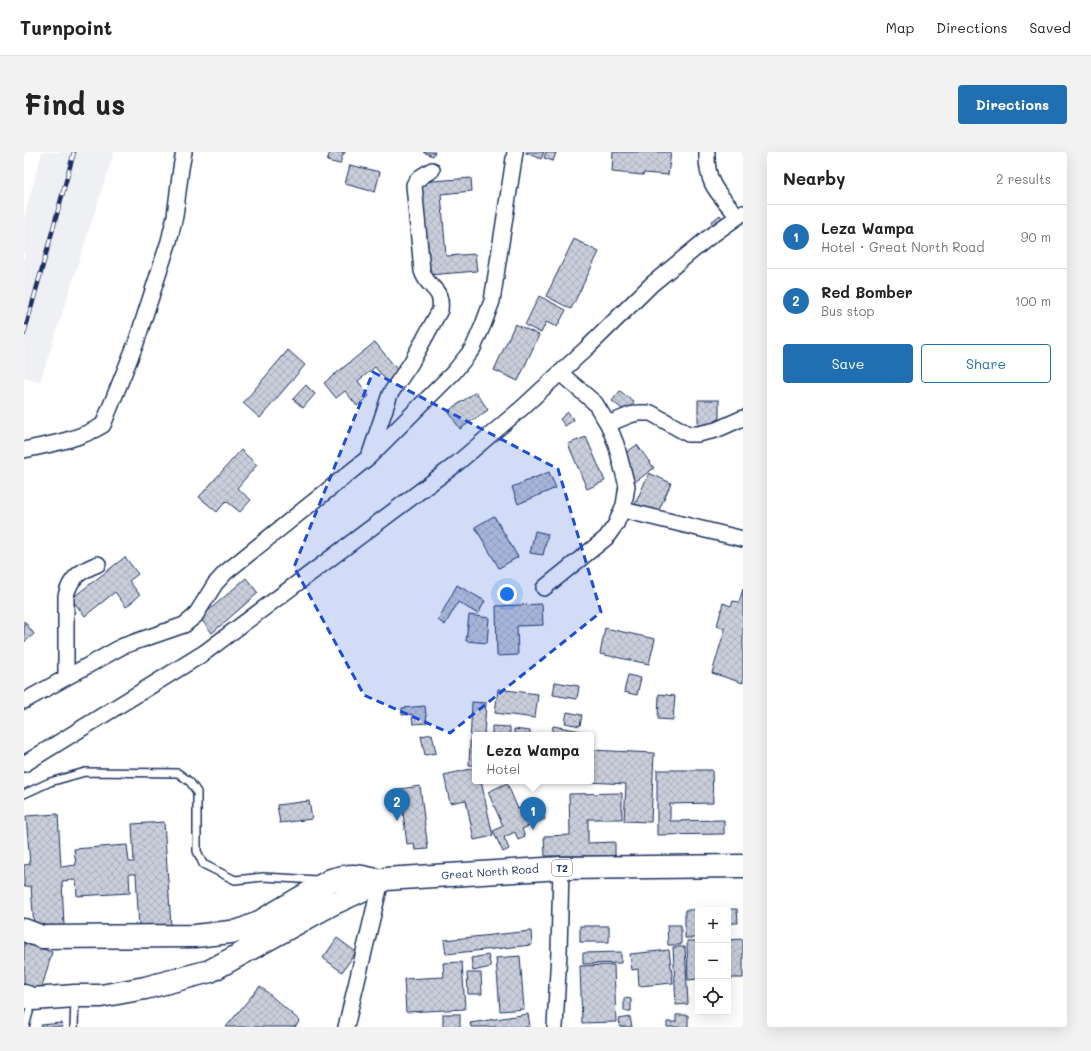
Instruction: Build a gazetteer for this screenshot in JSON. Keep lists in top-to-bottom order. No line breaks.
{"streets":{"highway":["T2","Great North Road"]},"page":{"header":"Turnpoint","nav":["Map","Directions","Saved"],"buttons":["Directions",["Save","Share"]],"title":"Find us","heading":["Nearby","2 results"],"list":[{"mark":"1","name":"Leza Wampa","note":"Hotel · Great North Road","value":"90 m"},{"mark":"2","name":"Red Bomber","note":"Bus stop","value":"100 m"}],"popup":["Leza Wampa","Hotel"],"pins":["2","1"],"map_buttons":["+","−"]}}
